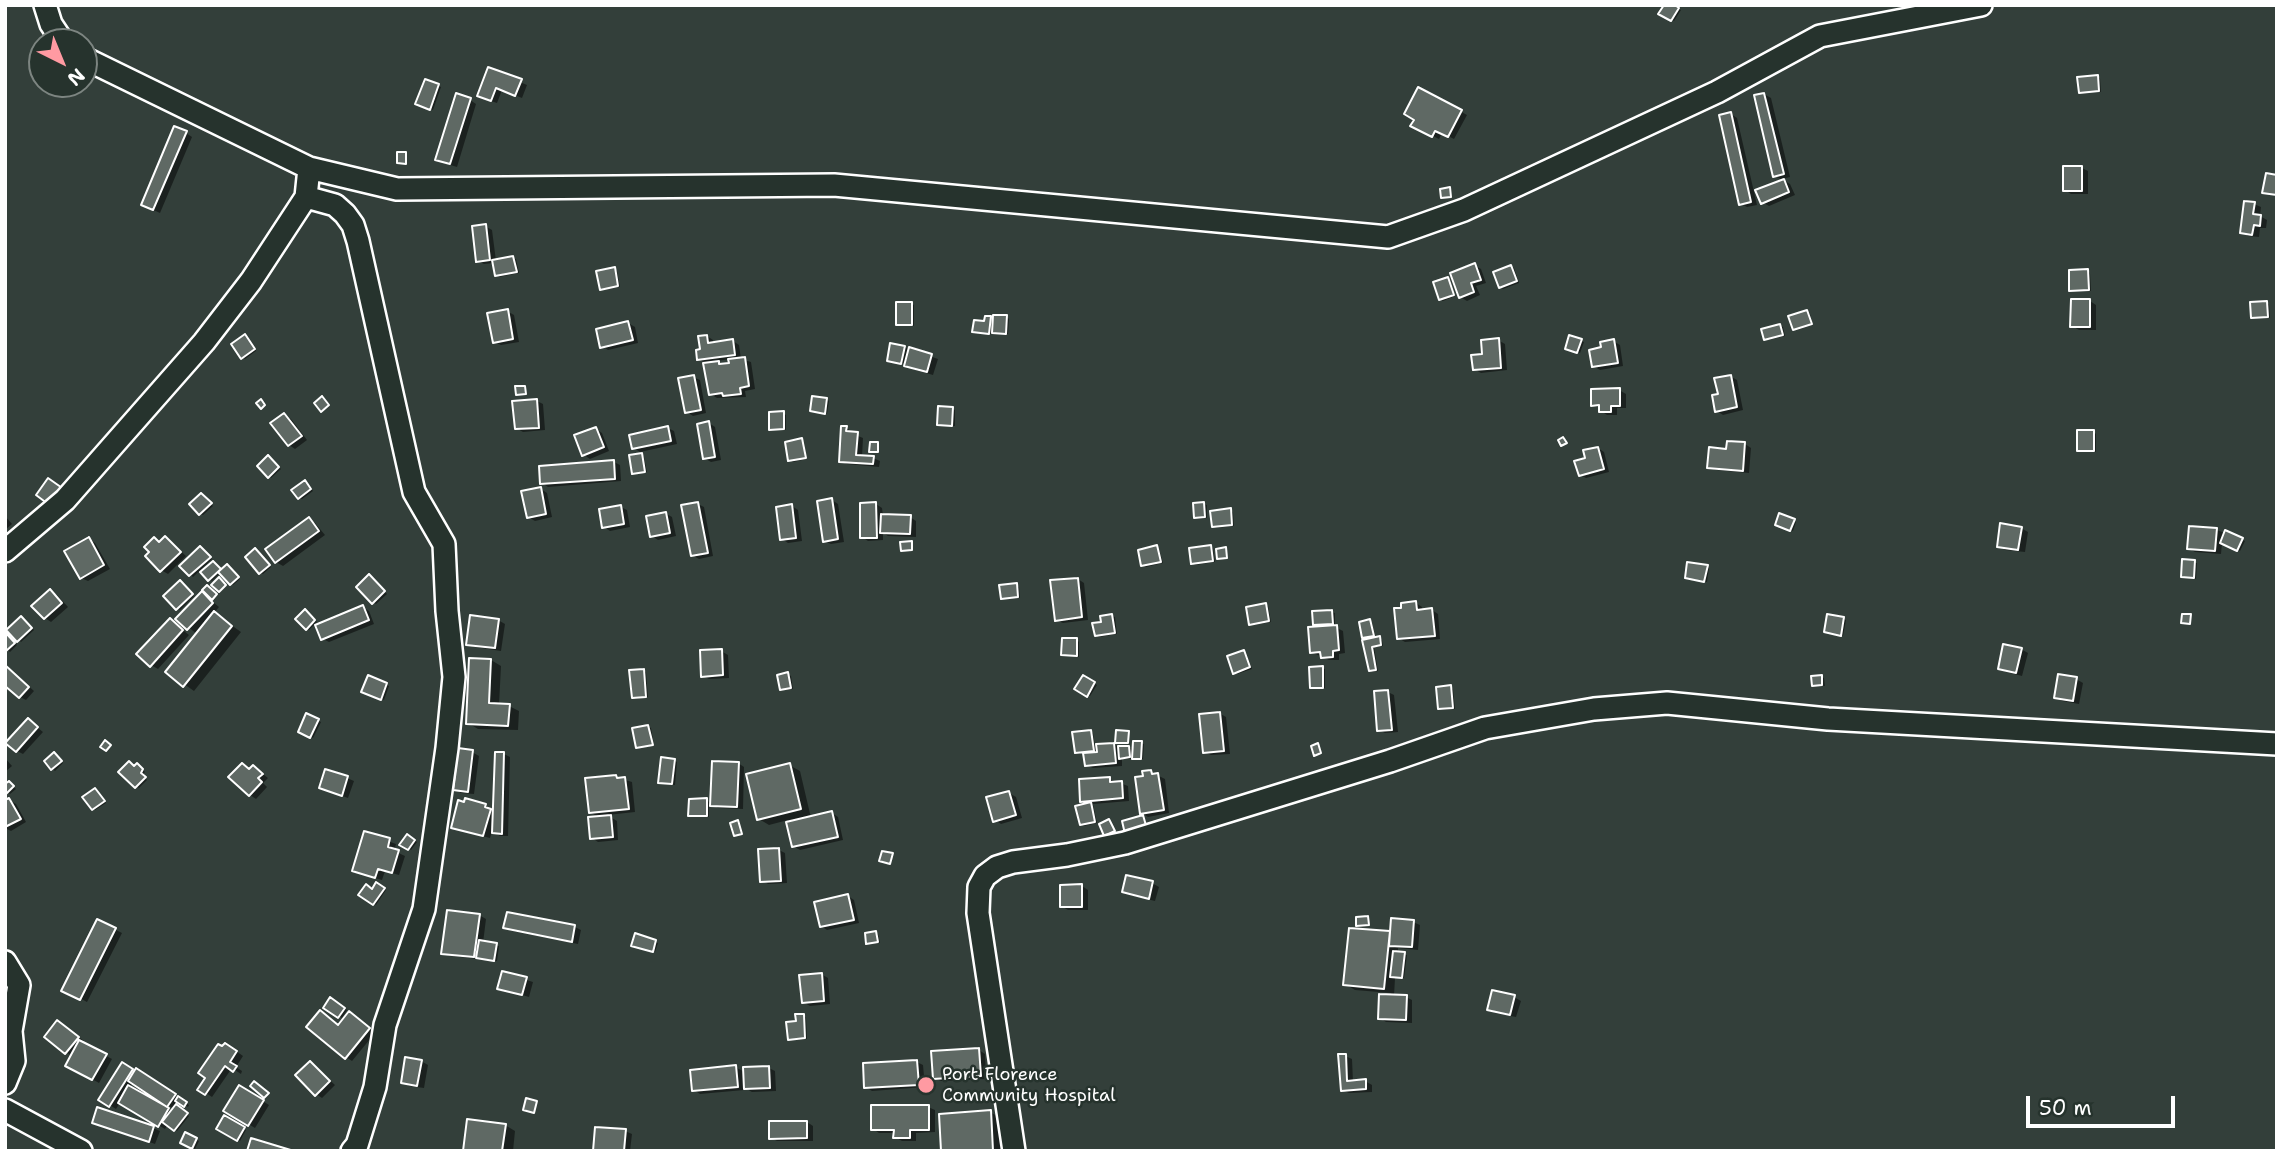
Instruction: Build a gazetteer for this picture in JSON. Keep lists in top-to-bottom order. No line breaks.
{"places":["Port Florence Community Hospital"],"scale_bar":"50 m","north":"bottom right"}
